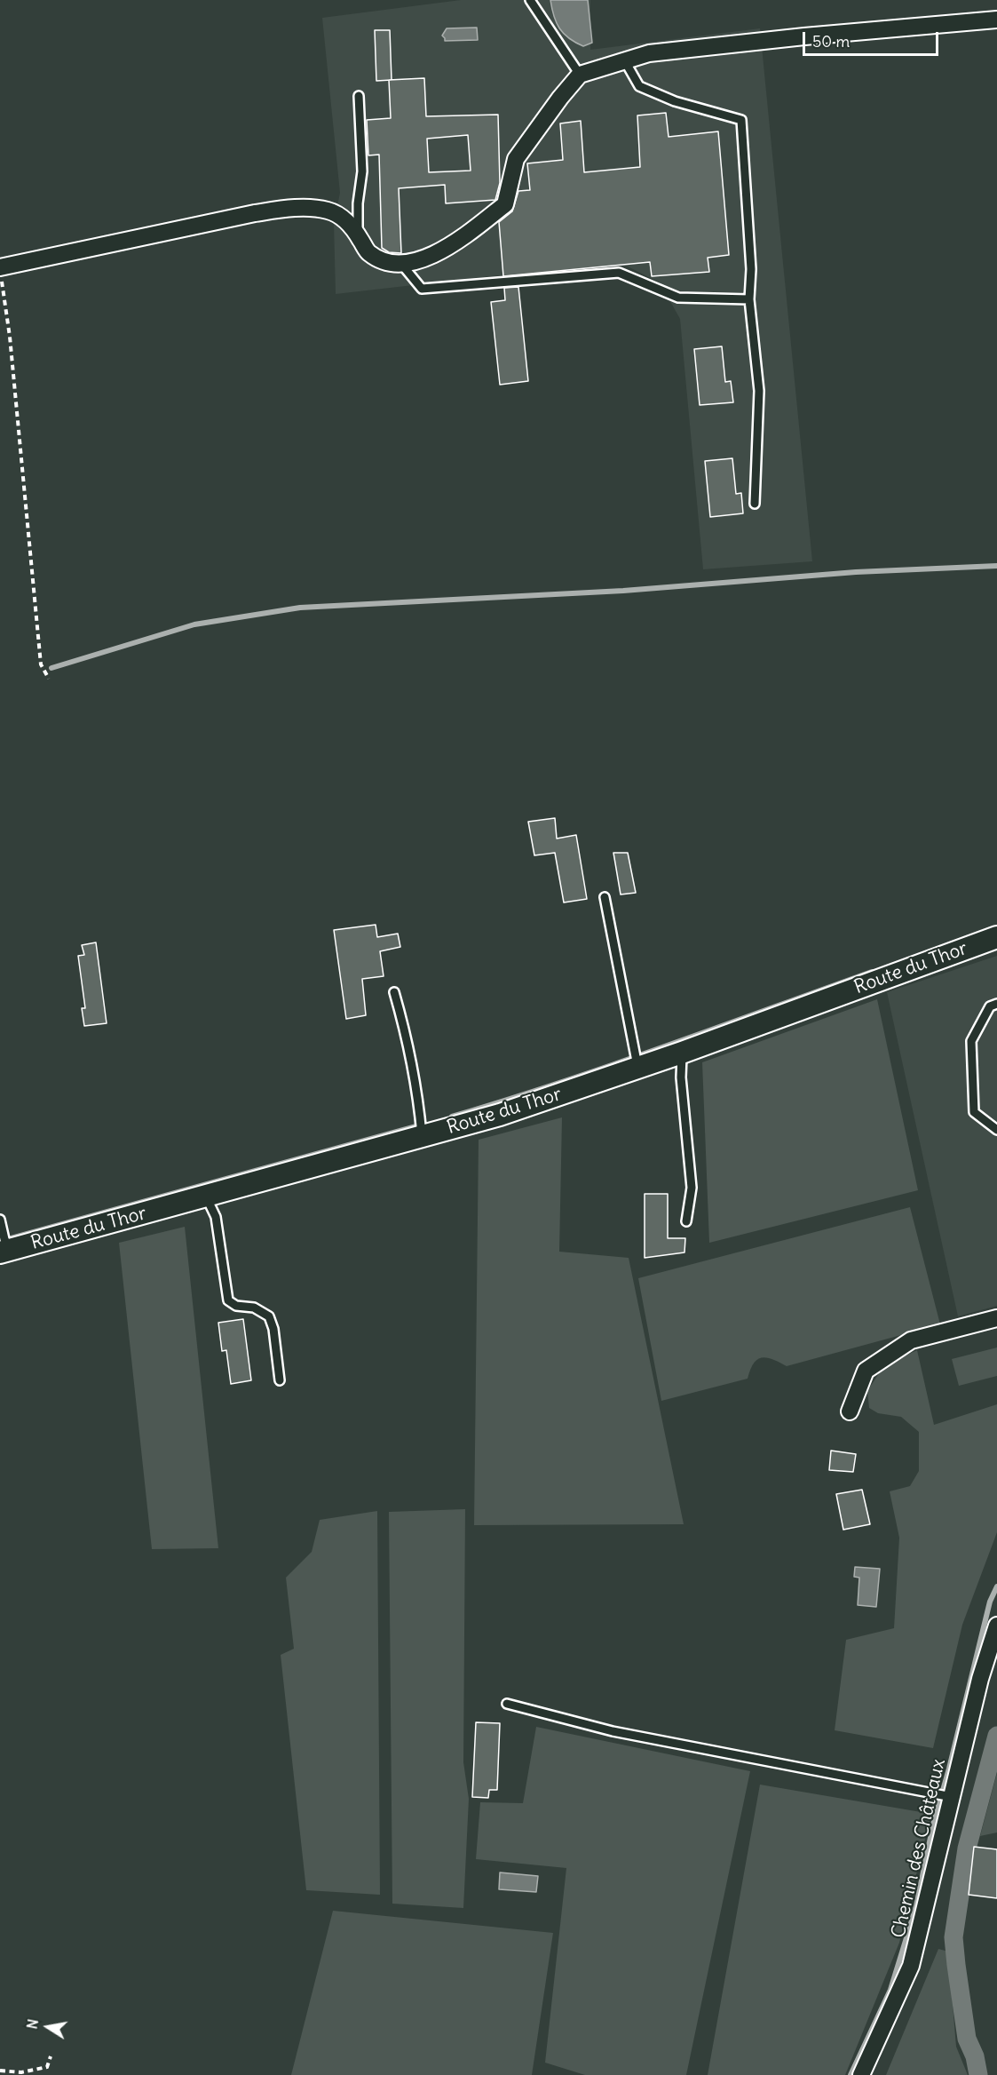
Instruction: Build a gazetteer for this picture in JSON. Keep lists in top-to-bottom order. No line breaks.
{"streets":{"street":["Route du Thor","Chemin des Châteaux"]},"scale_bar":"50 m","north":"left"}
